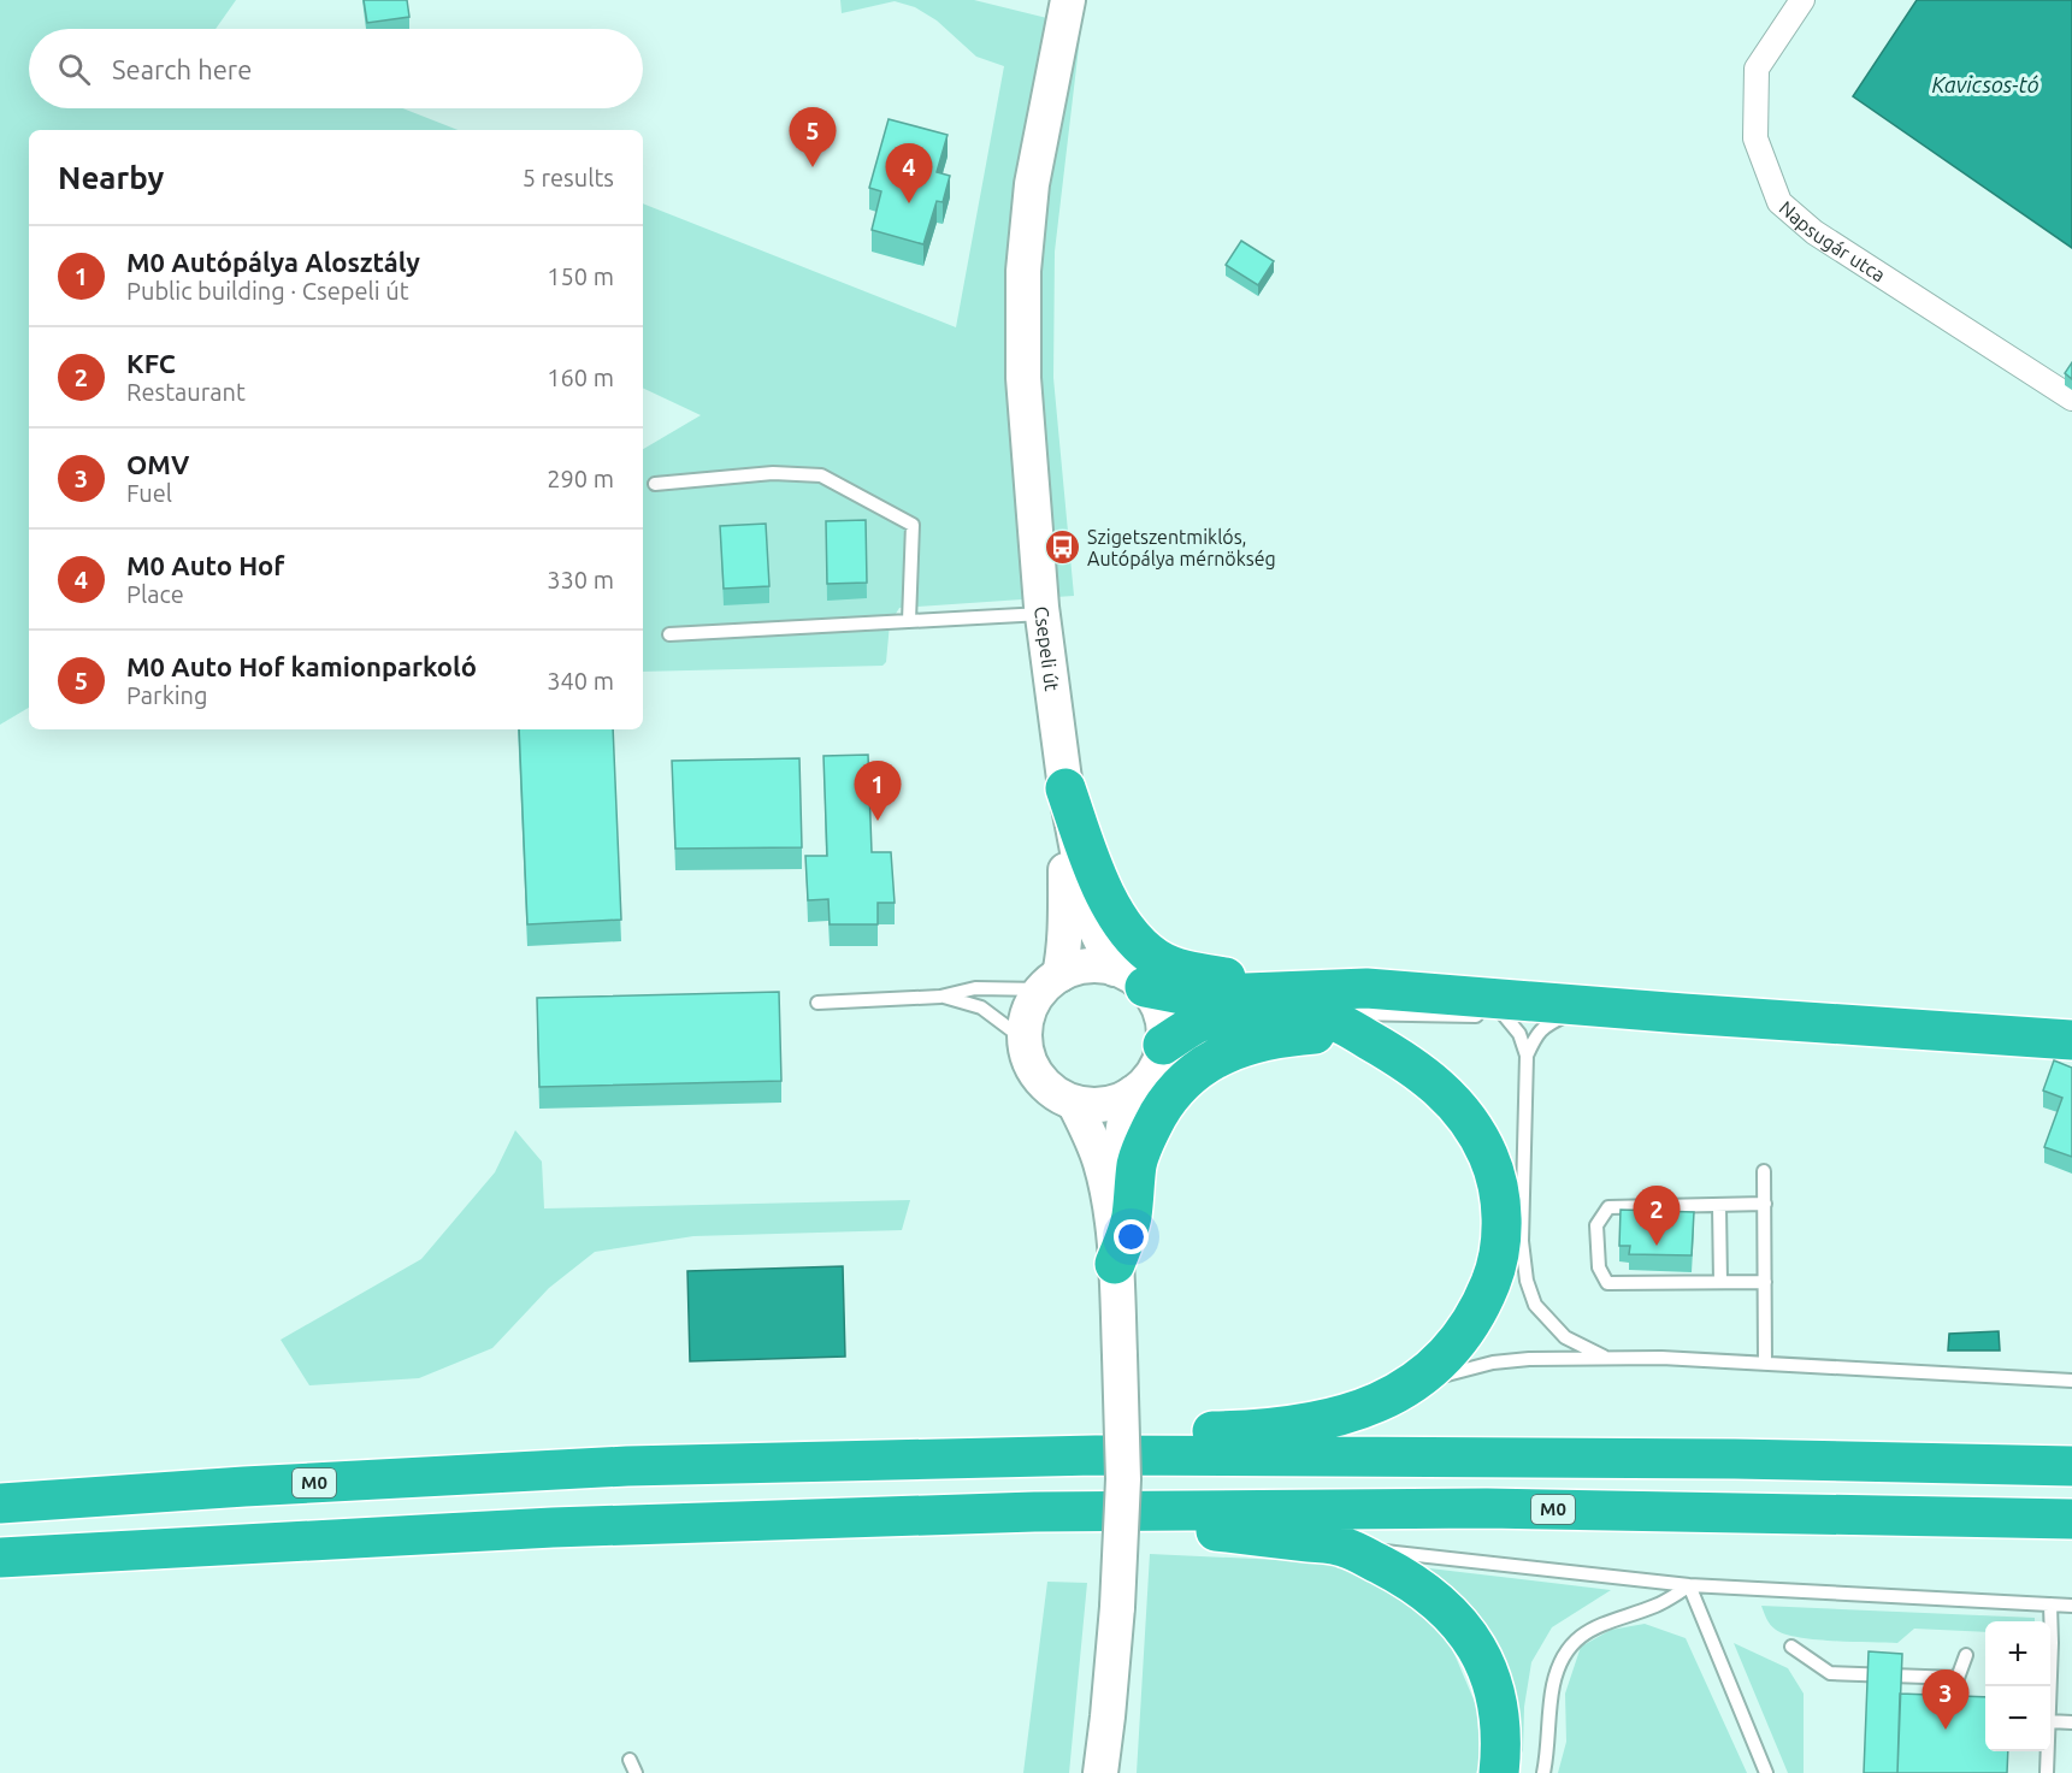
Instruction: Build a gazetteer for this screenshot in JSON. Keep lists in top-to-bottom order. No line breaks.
{"streets":{"highway":["M0"],"street":["Napsugár utca","Csepeli út"]},"water":["Kavicsos-tó"],"places":{"bus stop":["Szigetszentmiklós, Autópálya mérnökség"]},"page":{"search":"Search here","pins":["5","4","1","2","3"],"heading":["Nearby","5 results"],"list":[{"mark":"1","name":"M0 Autópálya Alosztály","note":"Public building · Csepeli út","value":"150 m"},{"mark":"2","name":"KFC","note":"Restaurant","value":"160 m"},{"mark":"3","name":"OMV","note":"Fuel","value":"290 m"},{"mark":"4","name":"M0 Auto Hof","note":"Place","value":"330 m"},{"mark":"5","name":"M0 Auto Hof kamionparkoló","note":"Parking","value":"340 m"}],"map_buttons":["+","−"]}}
